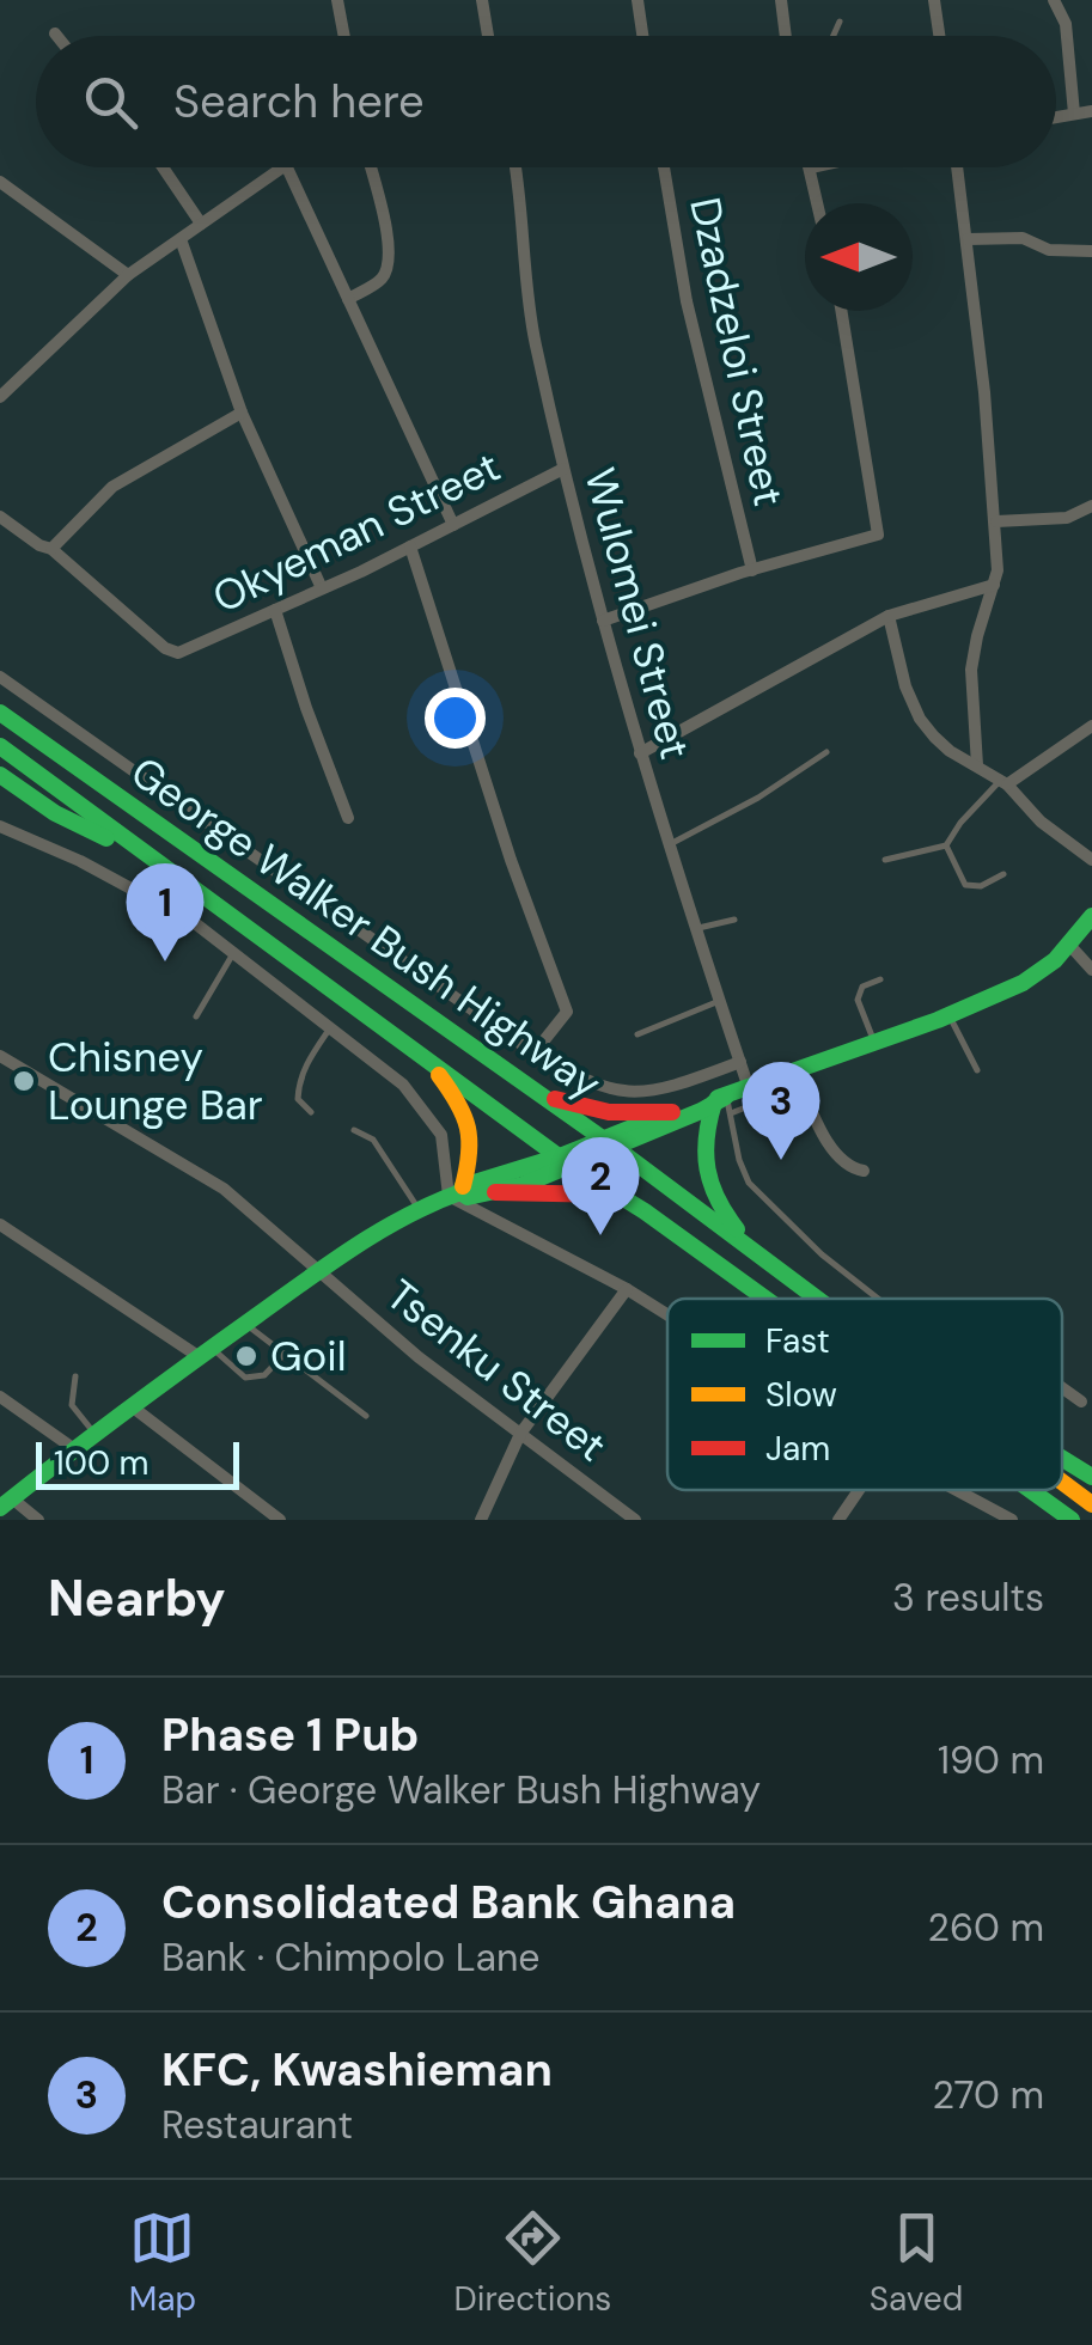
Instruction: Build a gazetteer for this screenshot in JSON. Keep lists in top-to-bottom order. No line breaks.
{"streets":{"main road":["George Walker Bush Highway"],"street":["Dzadzeloi Street","Okyeman Street","Wulomei Street","Tsenku Street"]},"crossings":[["Okyeman Street","Wulomei Street"],["Wulomei Street","George Walker Bush Highway"]],"places":["Chisney Lounge Bar","Goil"],"legend":["Fast","Slow","Jam"],"scale_bar":"100 m","north":"left","page":{"search":"Search here","pins":["1","3","2"],"scale":"100 m","heading":["Nearby","3 results"],"list":[{"mark":"1","name":"Phase 1 Pub","note":"Bar · George Walker Bush Highway","value":"190 m"},{"mark":"2","name":"Consolidated Bank Ghana","note":"Bank · Chimpolo Lane","value":"260 m"},{"mark":"3","name":"KFC, Kwashieman","note":"Restaurant","value":"270 m"}],"nav":["Map","Directions","Saved"]}}
